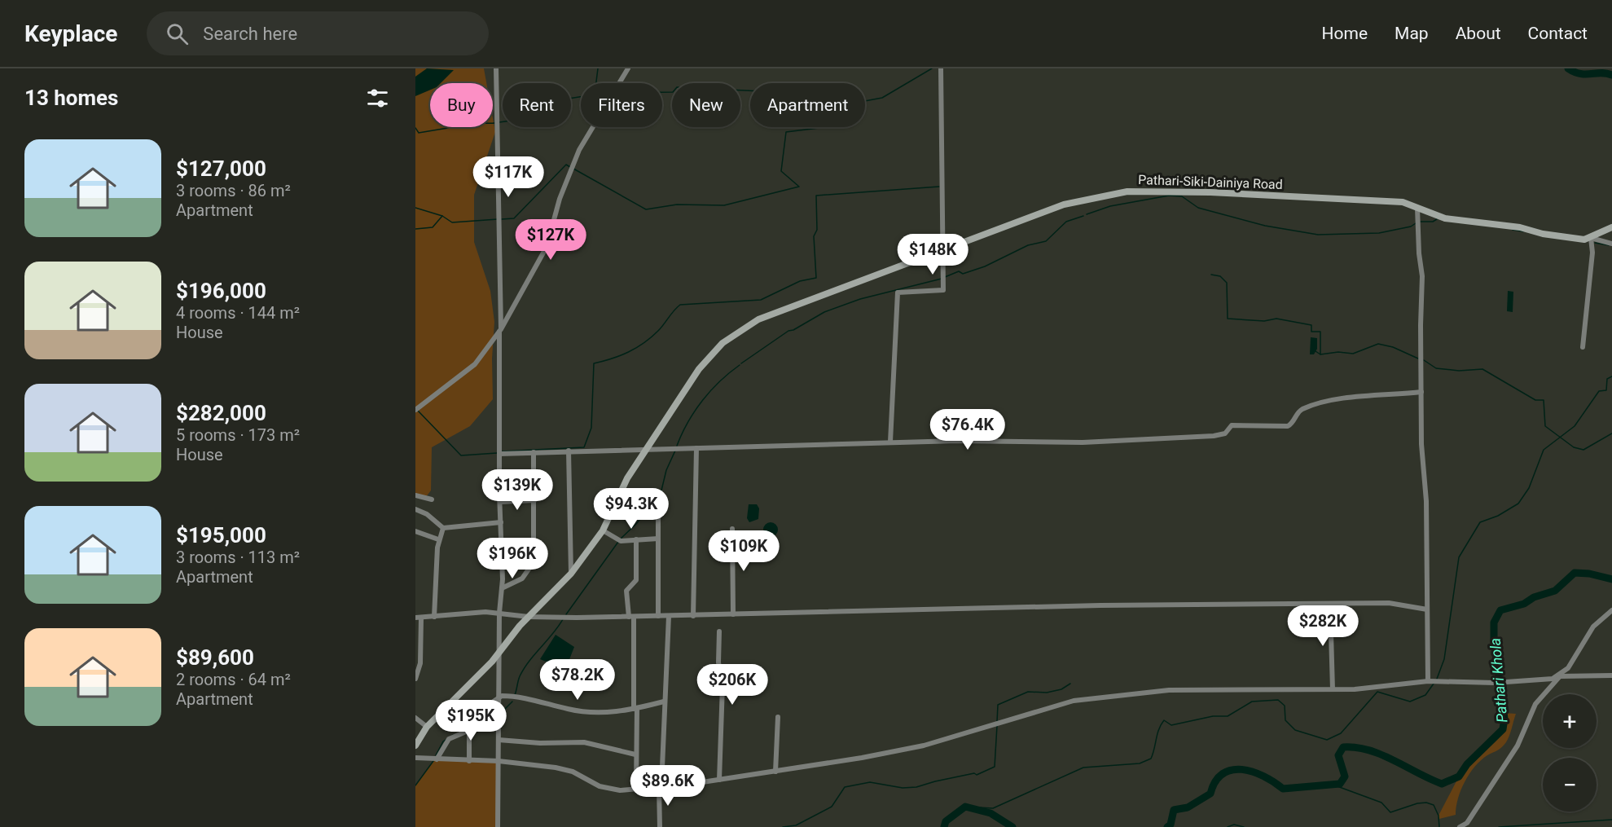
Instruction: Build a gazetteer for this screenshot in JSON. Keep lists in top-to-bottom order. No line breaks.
{"streets":{"main road":["Pathari-Siki-Dainiya Road"]},"water":["Pathari Khola"],"page":{"header":"Keyplace","search":"Search here","nav":["Home","Map","About","Contact"],"heading":"13 homes","chip":["Buy","Rent","Filters","New","Apartment"],"list":[{"name":"$127,000","note":"3 rooms · 86 m² · Apartment"},{"name":"$196,000","note":"4 rooms · 144 m² · House"},{"name":"$282,000","note":"5 rooms · 173 m² · House"},{"name":"$195,000","note":"3 rooms · 113 m² · Apartment"},{"name":"$89,600","note":"2 rooms · 64 m² · Apartment"}],"price":["$117K","$127K","$148K","$76.4K","$139K","$94.3K","$109K","$196K","$282K","$78.2K","$206K","$195K","$89.6K"],"map_buttons":["+","−"]}}
